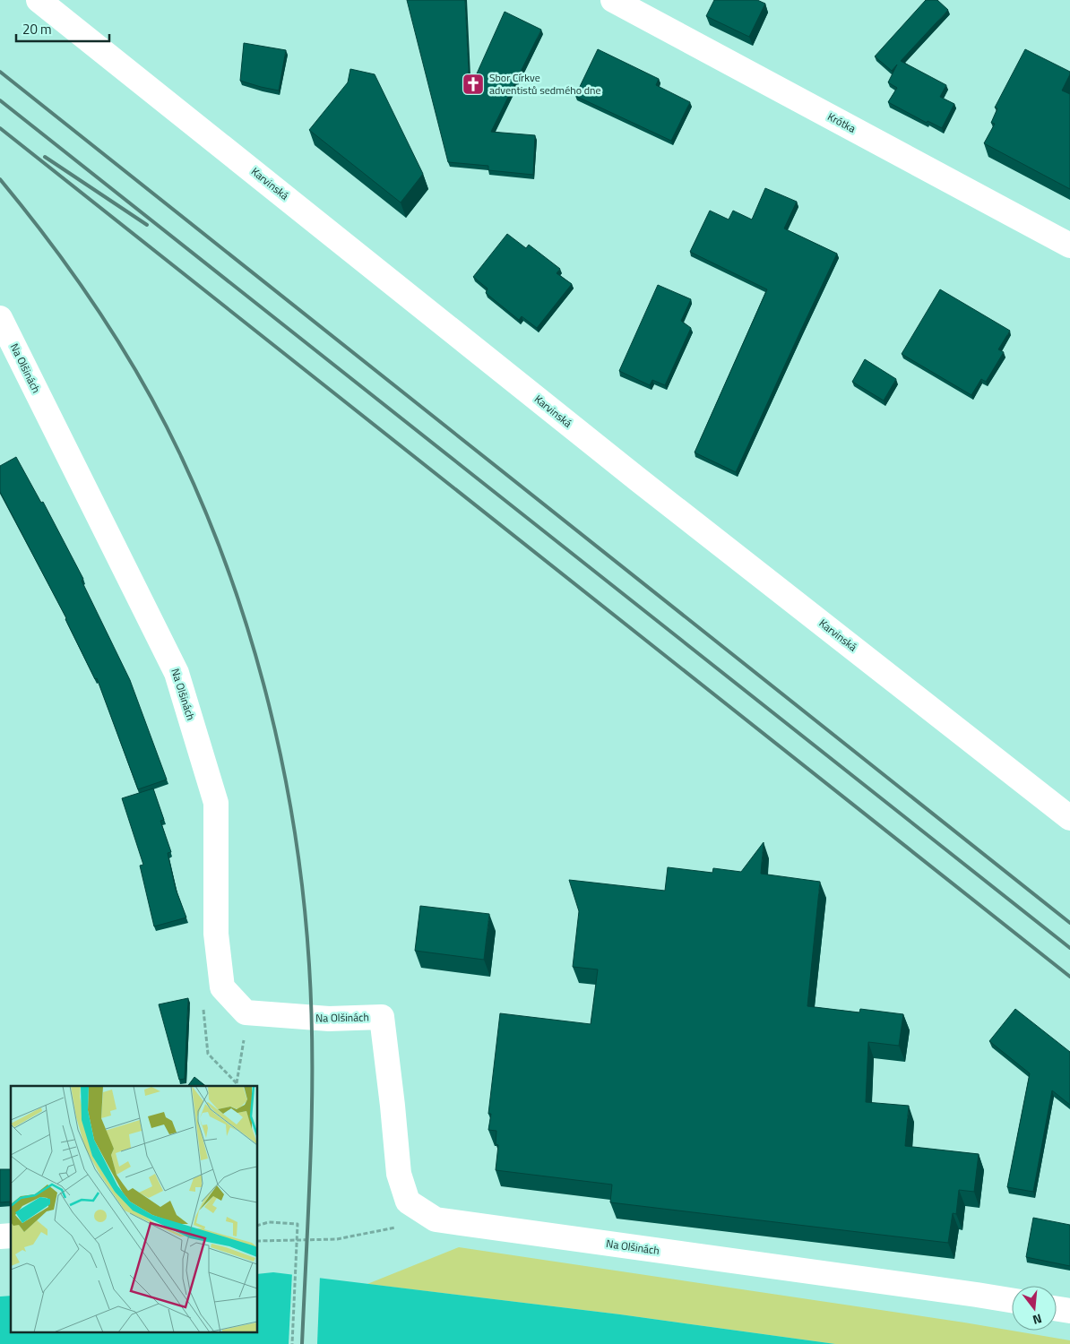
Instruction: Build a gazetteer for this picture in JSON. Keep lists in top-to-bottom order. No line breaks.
{"streets":{"street":["Krótka","Karvinská","Na Olšinách"]},"places":{"church":["Sbor Církve adventistů sedmého dne"]},"scale_bar":"20 m","north":"bottom"}
